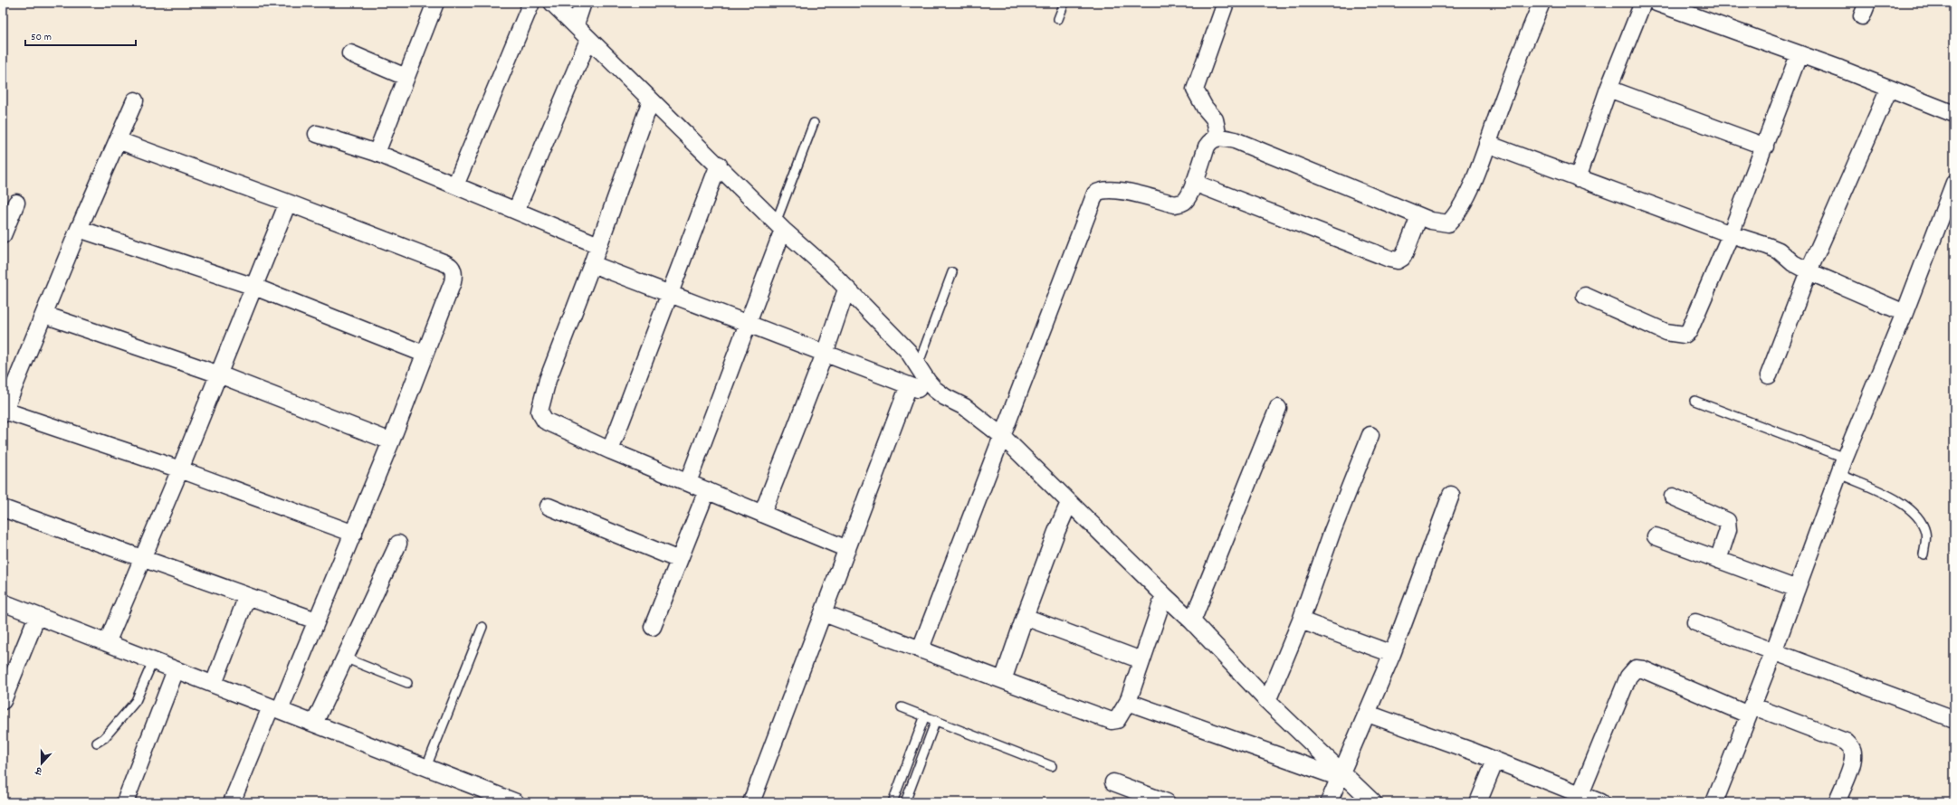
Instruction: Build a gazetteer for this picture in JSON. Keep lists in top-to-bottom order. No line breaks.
{"scale_bar":"50 m","north":"bottom"}
